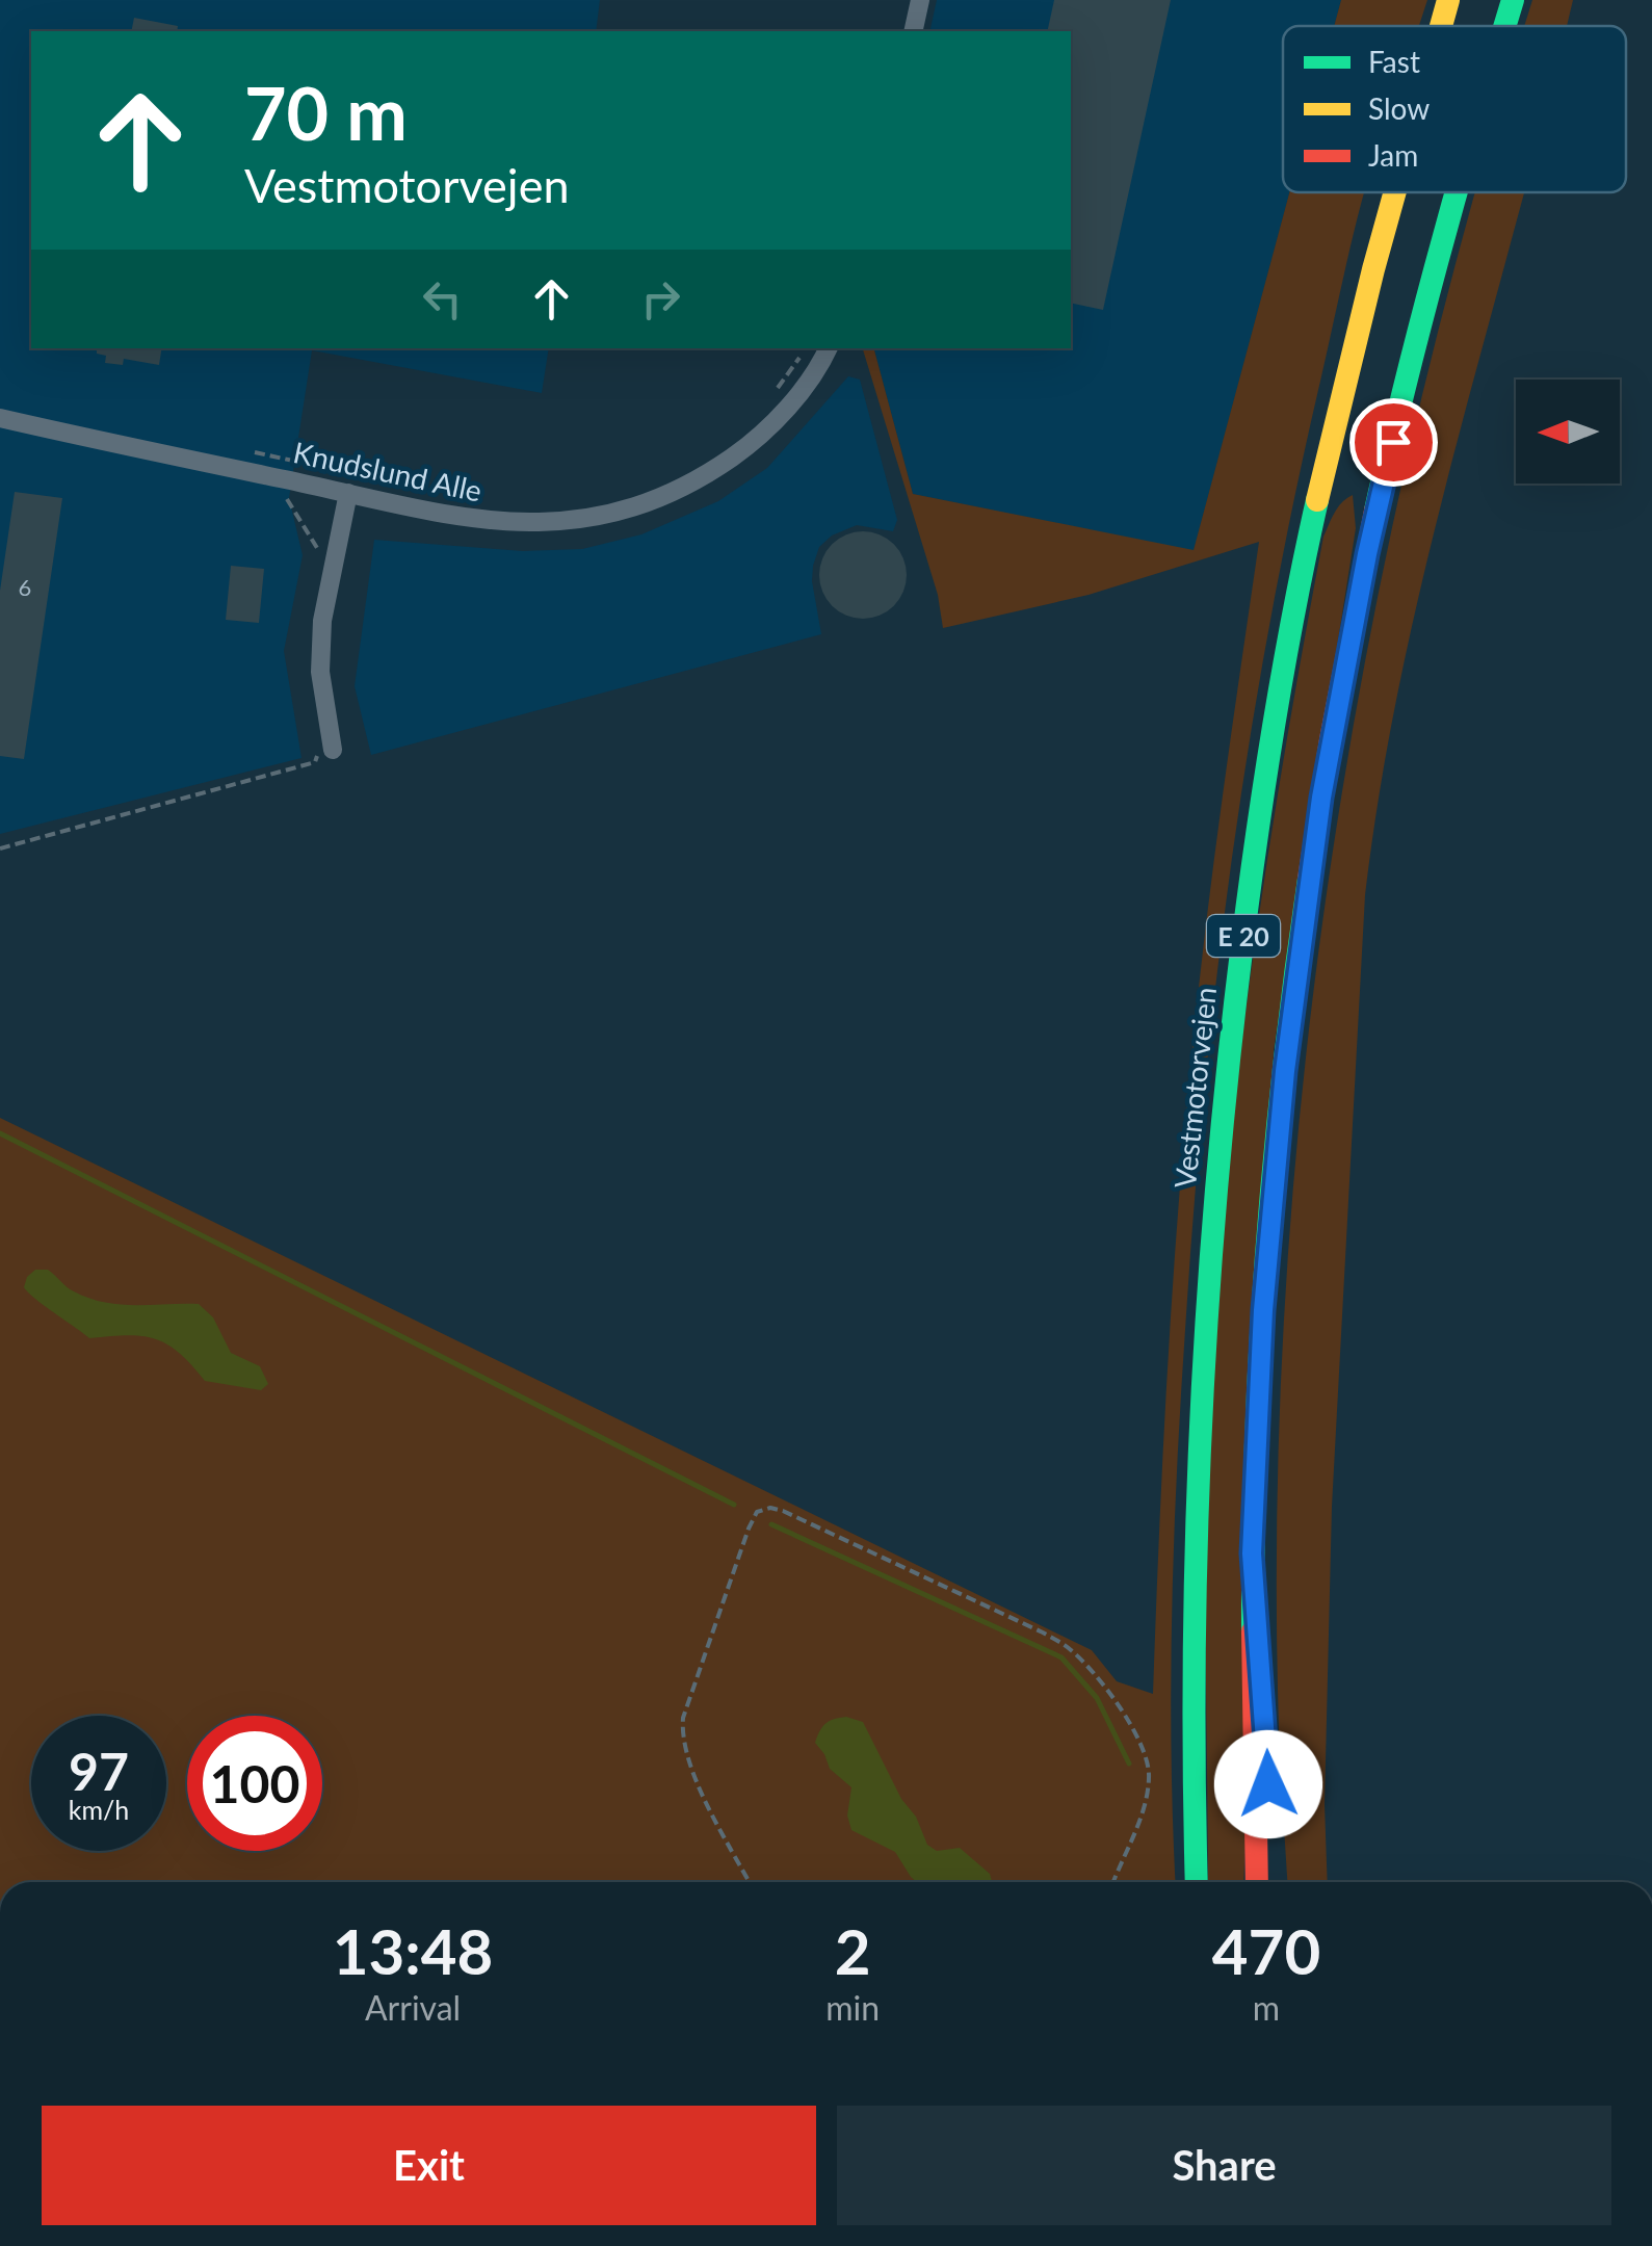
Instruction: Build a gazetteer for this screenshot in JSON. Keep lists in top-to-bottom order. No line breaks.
{"streets":{"highway":["E 20","Vestmotorvejen"],"street":["Knudslund Alle"]},"house_numbers":["6"],"legend":["Fast","Slow","Jam"],"north":"left","page":{"turn":["70 m","Vestmotorvejen"],"speed":"97 km/h","limit":"100","eta":["13:48","Arrival","2","min","470","m"],"buttons":["Exit","Share"]}}
